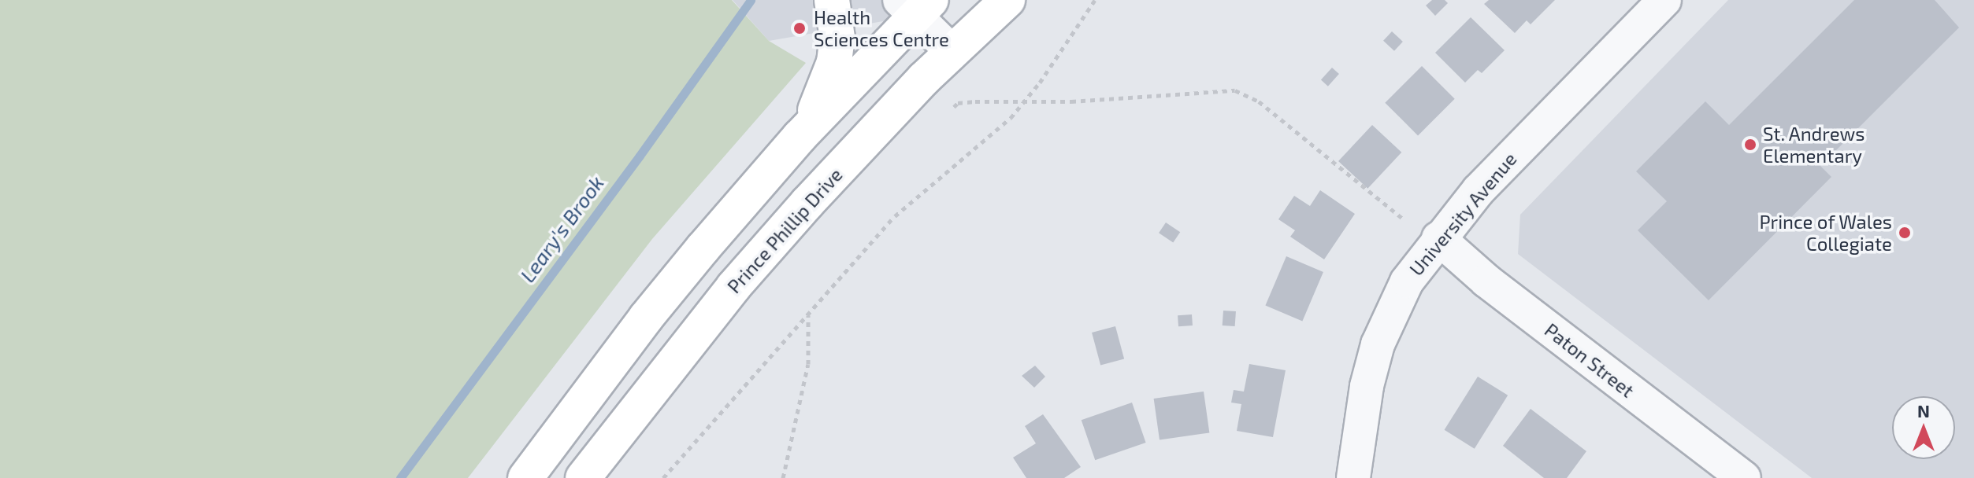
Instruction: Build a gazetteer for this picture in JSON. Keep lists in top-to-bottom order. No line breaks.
{"streets":{"main road":["Prince Phillip Drive"],"street":["University Avenue","Paton Street"]},"crossings":[["University Avenue","Paton Street"]],"water":["Leary's Brook"],"places":["Health Sciences Centre","St. Andrews Elementary","Prince of Wales Collegiate"],"north":"top"}
